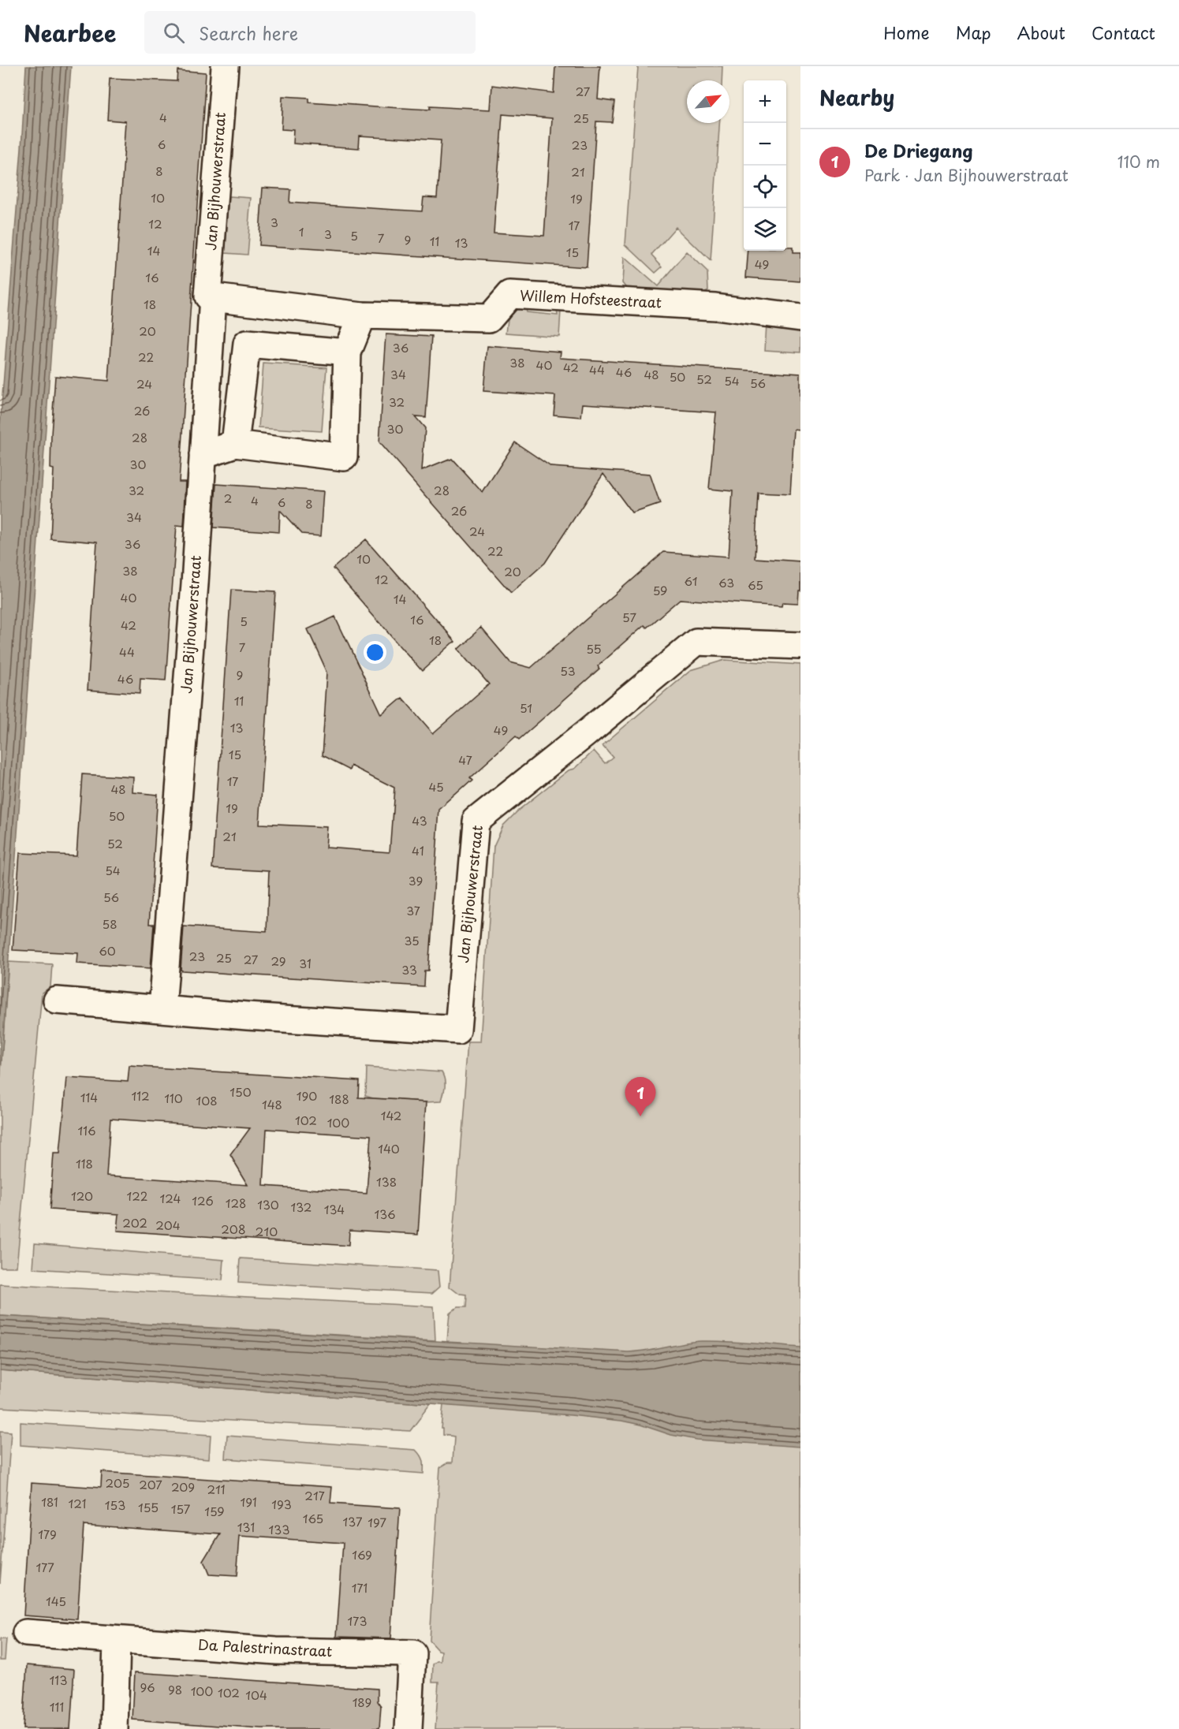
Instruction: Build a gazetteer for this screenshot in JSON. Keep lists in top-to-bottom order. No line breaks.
{"streets":{"street":["Jan Bijhouwerstraat","Willem Hofsteestraat","Da Palestrinastraat"]},"crossings":[["Jan Bijhouwerstraat","Willem Hofsteestraat"]],"house_numbers":["27","4","25","6","23","8","21","10","19","3","12","17","1","3","5","7","9","11","13","14","15","49","16","18","20","36","22","38","40","42","44","46","34","48","50","52","54","56","24","32","26","30","28","30","32","28","2","4","6","8","26","34","24","36","22","10","38","20","12","61","63","65","59","40","14","57","16","5","42","18","7","55","44","53","9","46","11","51","13","49","15","47","17","45","48","19","50","43","21","52","41","54","39","56","37","58","35","60","23","25","27","29","31","33","150","112","190","114","110","188","108","148","142","102","100","116","140","118","138","120","122","124","126","128","130","132","134","136","202","204","208","210","205","207","209","211","217","181","191","121","193","153","155","157","159","165","137","197","131","133","179","169","177","171","145","173","113","96","98","100","102","104","189","111"],"north":"top right","page":{"header":"Nearbee","search":"Search here","nav":["Home","Map","About","Contact"],"heading":"Nearby","map_buttons":["+","−"],"list":[{"mark":"1","name":"De Driegang","note":"Park · Jan Bijhouwerstraat","value":"110 m"}],"pins":"1"}}
